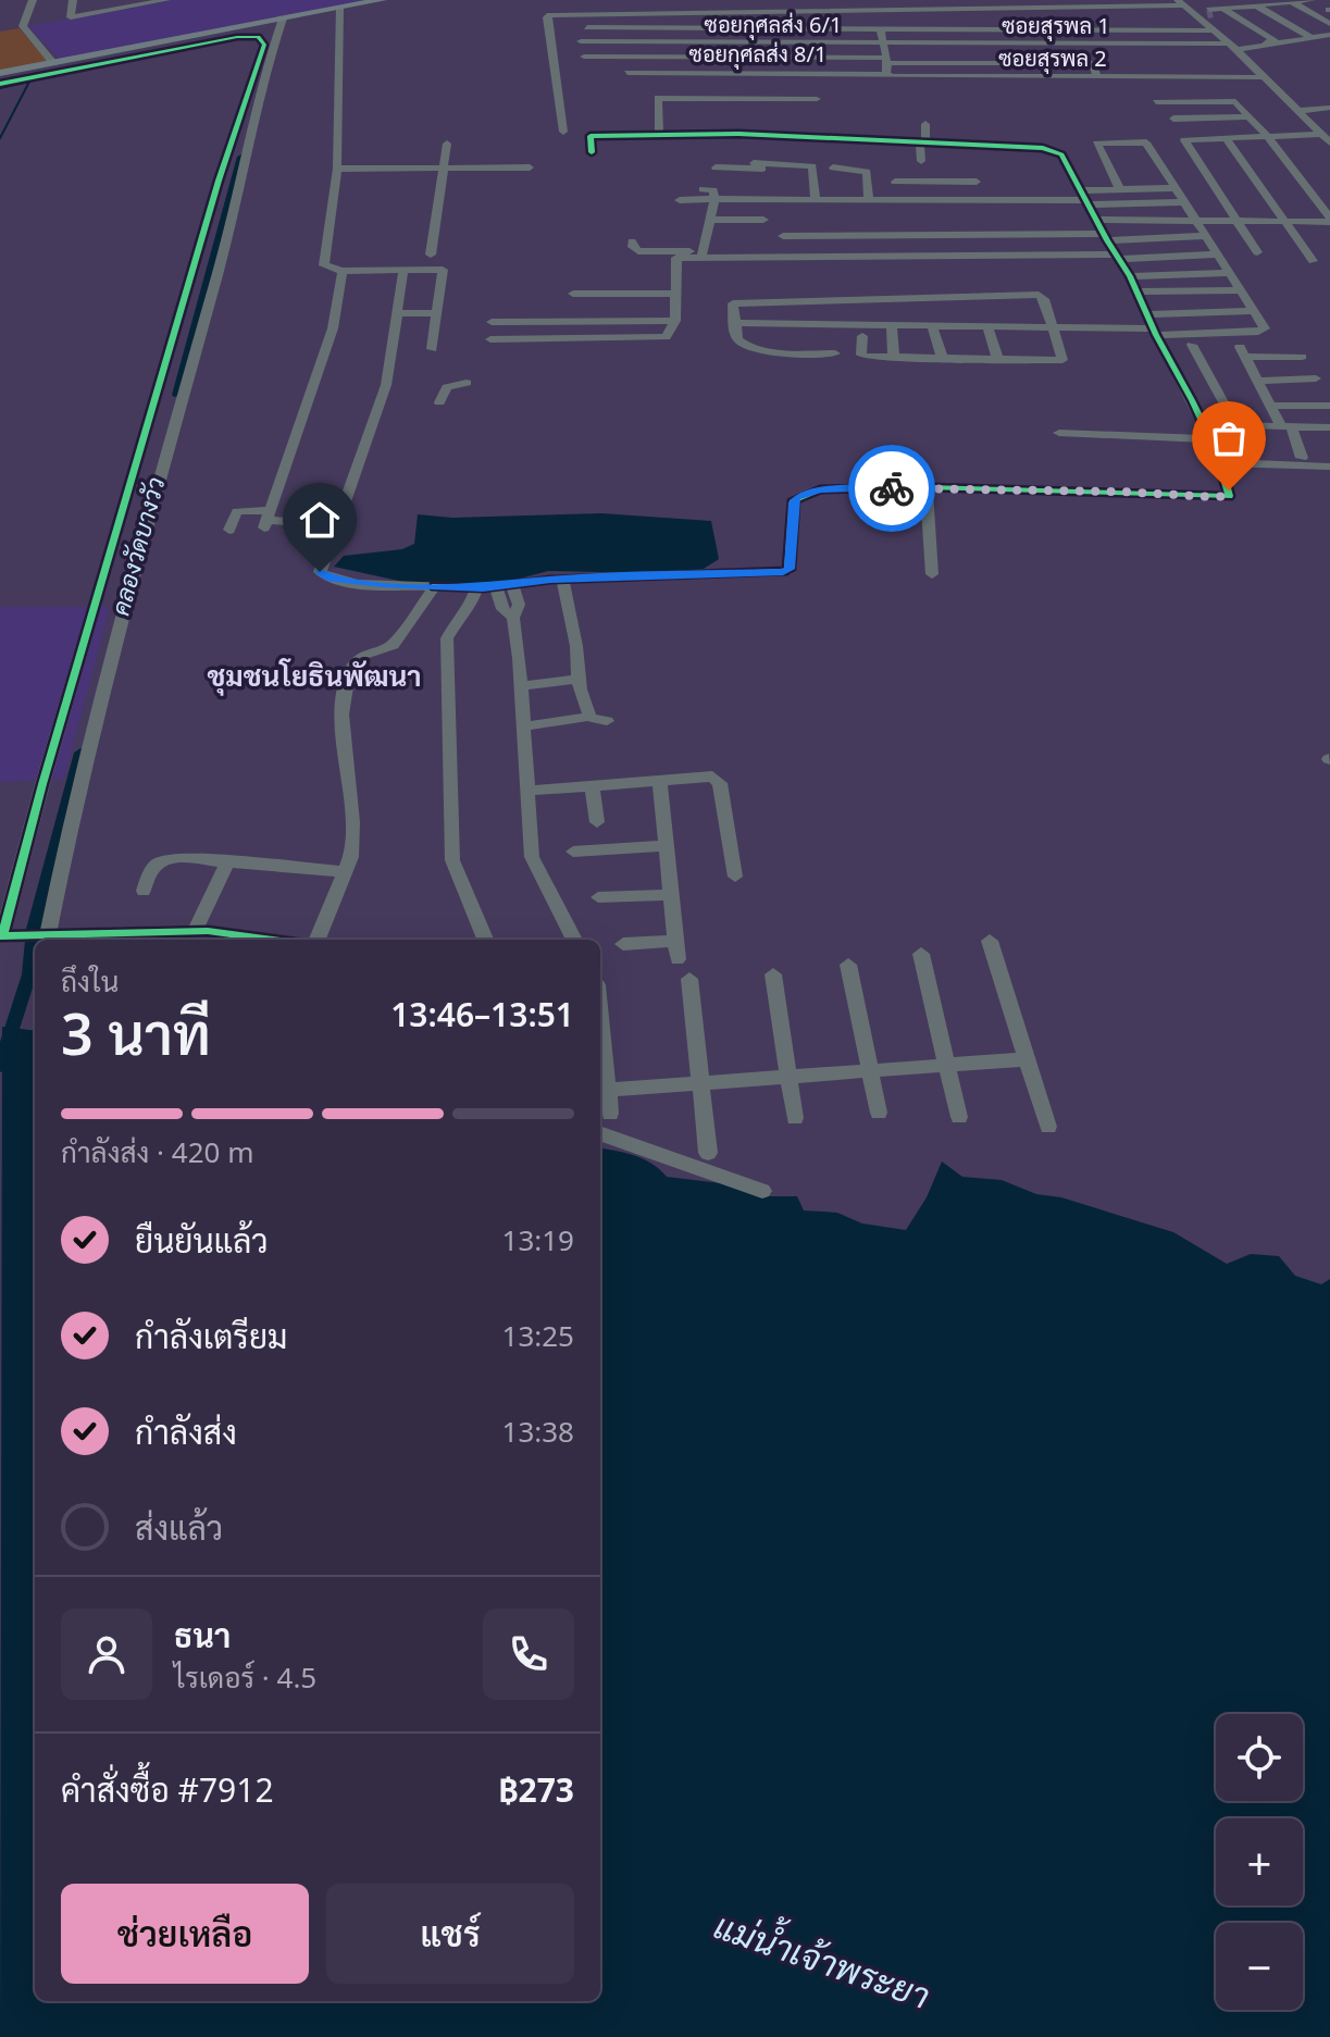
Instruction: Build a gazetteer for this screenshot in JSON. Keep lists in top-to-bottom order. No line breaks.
{"streets":{"street":["ซอยกุศลส่ง 6/1","ซอยสุรพล 1","ซอยกุศลส่ง 8/1","ซอยสุรพล 2"]},"crossings":[["ซอยกุศลส่ง 6/1","ซอยสุรพล 1"],["ซอยกุศลส่ง 8/1","ซอยสุรพล 2"]],"districts":["ชุมชนโยธินพัฒนา"],"water":["คลองวัดบางวัว","แม่น้ำเจ้าพระยา"],"page":{"heading":["3 นาที","ถึงใน","13:46–13:51"],"panel":["ธนา","ไรเดอร์ · 4.5","คำสั่งซื้อ #7912","฿273"],"bar":"กำลังส่ง · 420 m","list":[["ยืนยันแล้ว","13:19"],["กำลังเตรียม","13:25"],["กำลังส่ง","13:38"],"ส่งแล้ว"],"map_buttons":["+","−"],"buttons":["ช่วยเหลือ","แชร์"]}}
